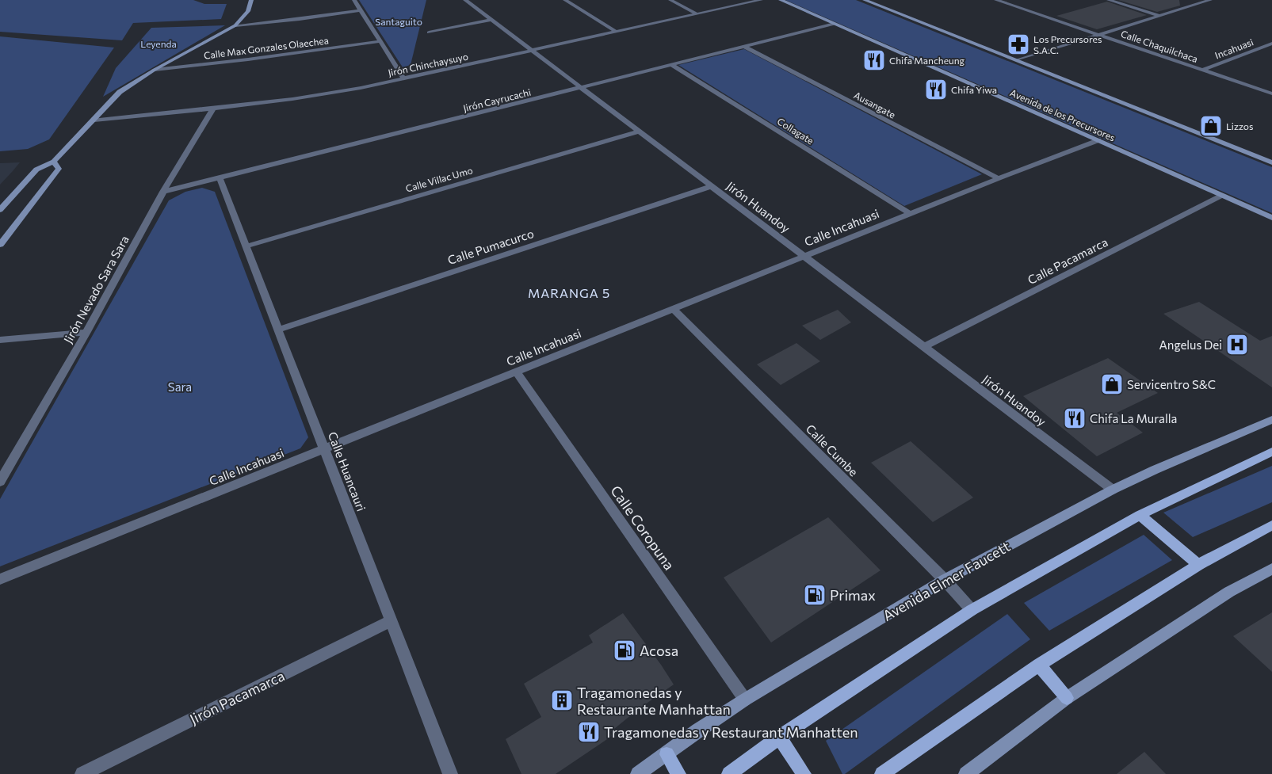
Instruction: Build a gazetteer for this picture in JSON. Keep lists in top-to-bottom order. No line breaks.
{"streets":{"main road":["Avenida de los Precursores","Avenida Elmer Faucett"],"street":["Calle Chaquilchaca","Calle Max Gonzales Olaechea","Incahuasi","Jirón Chinchaysuyo","Jirón Cayrucachi","Ausangate","Collagate","Calle Villac Umo","Jirón Huandoy","Calle Incahuasi","Calle Pumacurco","Calle Pacamarca","Jirón Nevado Sara Sara","Calle Cumbe","Calle Huancauri","Calle Coropuna","Jirón Pacamarca"]},"crossings":[["Calle Chaquilchaca","Incahuasi"],["Jirón Chinchaysuyo","Jirón Huandoy"],["Jirón Chinchaysuyo","Jirón Nevado Sara Sara"],["Jirón Cayrucachi","Ausangate"],["Jirón Cayrucachi","Avenida de los Precursores"],["Jirón Cayrucachi","Collagate"],["Jirón Cayrucachi","Jirón Huandoy"],["Jirón Cayrucachi","Jirón Nevado Sara Sara"],["Jirón Cayrucachi","Calle Huancauri"],["Ausangate","Calle Incahuasi"],["Avenida de los Precursores","Calle Incahuasi"],["Avenida de los Precursores","Calle Pacamarca"],["Collagate","Calle Incahuasi"],["Calle Villac Umo","Jirón Huandoy"],["Calle Villac Umo","Calle Huancauri"],["Jirón Huandoy","Calle Incahuasi"],["Jirón Huandoy","Calle Pumacurco"],["Jirón Huandoy","Calle Pacamarca"],["Jirón Huandoy","Avenida Elmer Faucett"],["Calle Incahuasi","Calle Cumbe"],["Calle Incahuasi","Calle Huancauri"],["Calle Incahuasi","Calle Coropuna"],["Calle Pumacurco","Calle Huancauri"],["Calle Cumbe","Avenida Elmer Faucett"],["Calle Huancauri","Jirón Pacamarca"],["Calle Coropuna","Avenida Elmer Faucett"]],"districts":["MARANGA 5"],"parks":["Santaguito","Leyenda","Sara"],"places":{"pharmacy":["Los Precursores S.A.C."],"restaurant":["Chifa Mancheung","Chifa Yiwa","Chifa La Muralla","Tragamonedas y Restaurant Manhatten"],"shop":["Lizzos","Servicentro S&C"],"hospital":["Angelus Dei"],"fuel station":["Primax","Acosa"],"building":["Tragamonedas y Restaurante Manhattan"]}}
